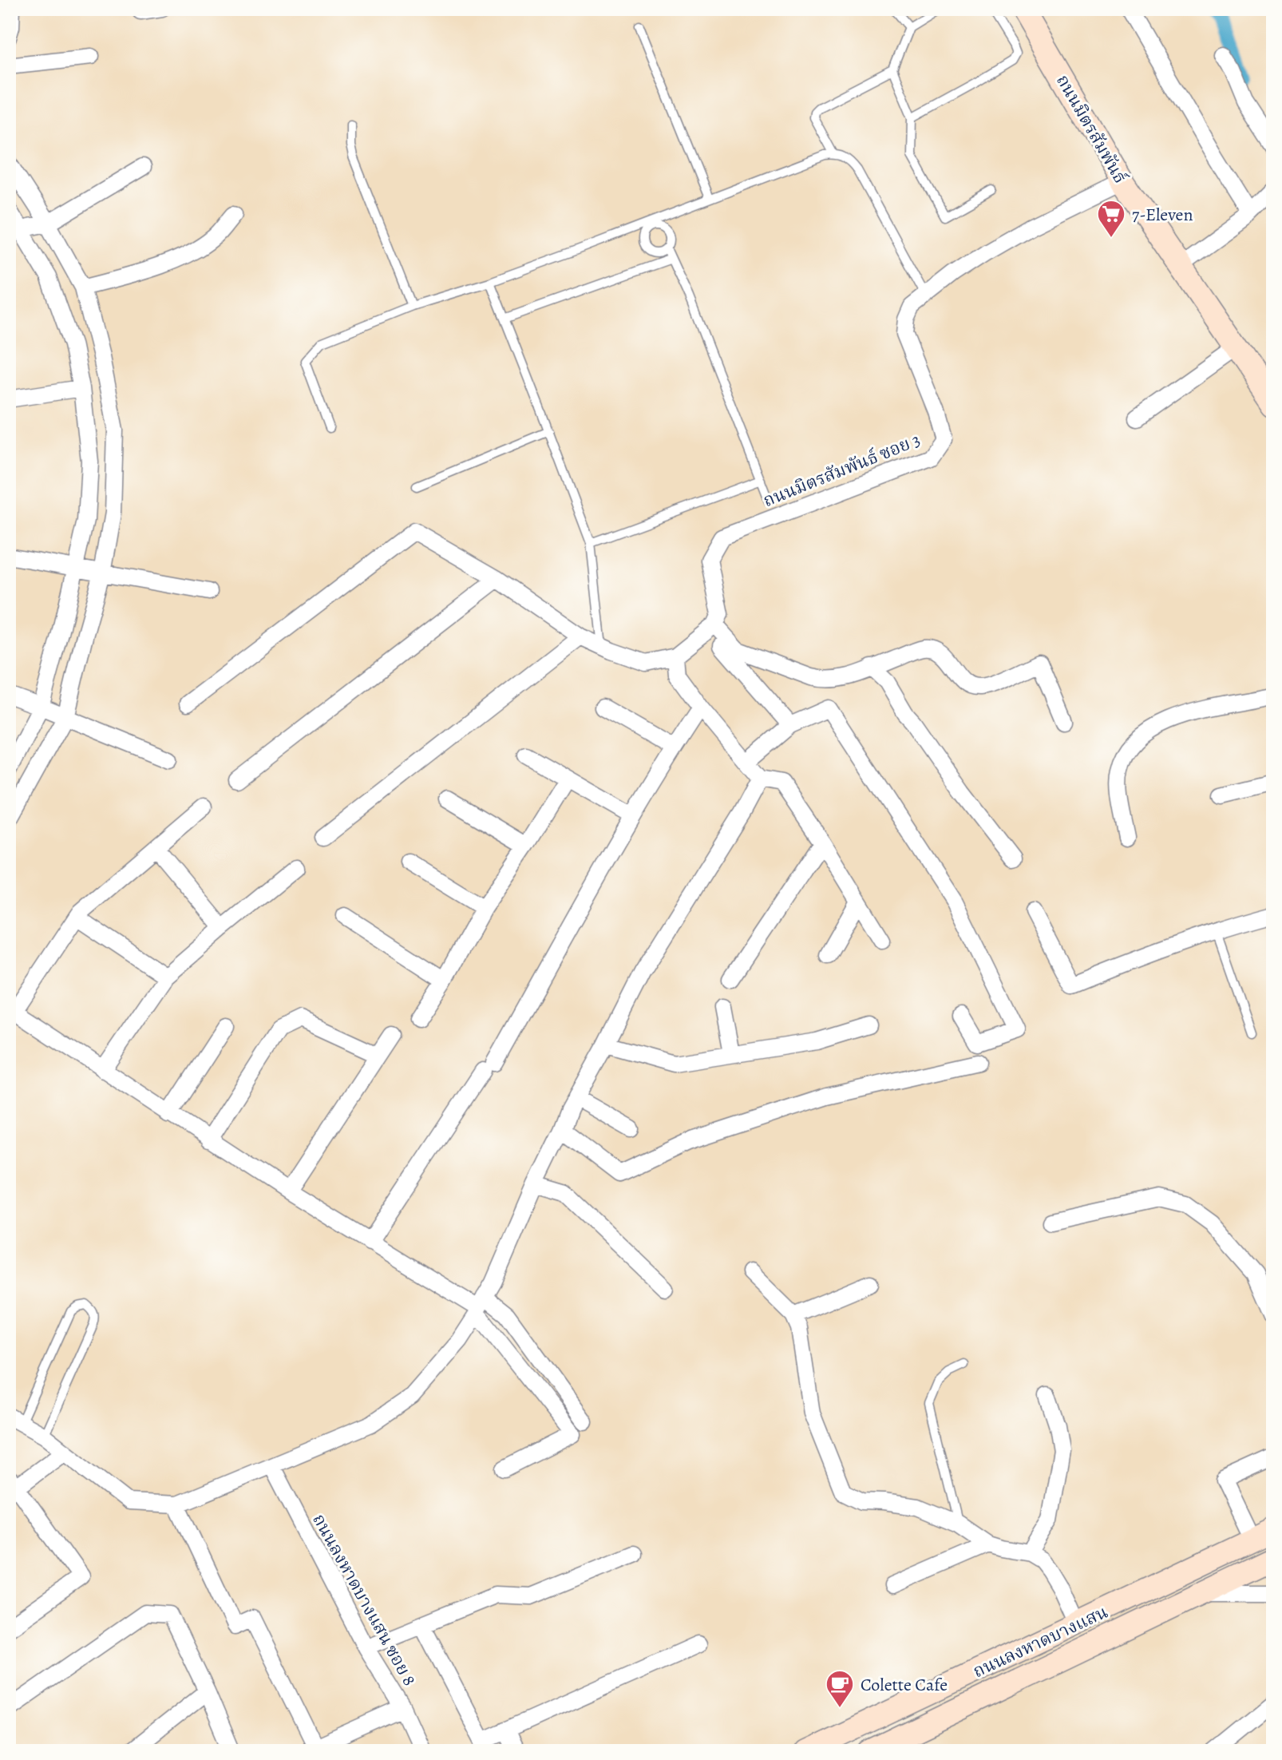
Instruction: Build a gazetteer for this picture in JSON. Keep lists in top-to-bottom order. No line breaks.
{"streets":{"main road":["ถนนมิตรสัมพันธ์","ถนนลงหาดบางแสน"],"street":["ถนนมิตรสัมพันธ์ ซอย 3","ถนนลงหาดบางแสน ซอย 8"]},"crossings":[["ถนนมิตรสัมพันธ์","ถนนมิตรสัมพันธ์ ซอย 3"]],"places":{"supermarket":["7-Eleven"],"cafe":["Colette Cafe"]}}
